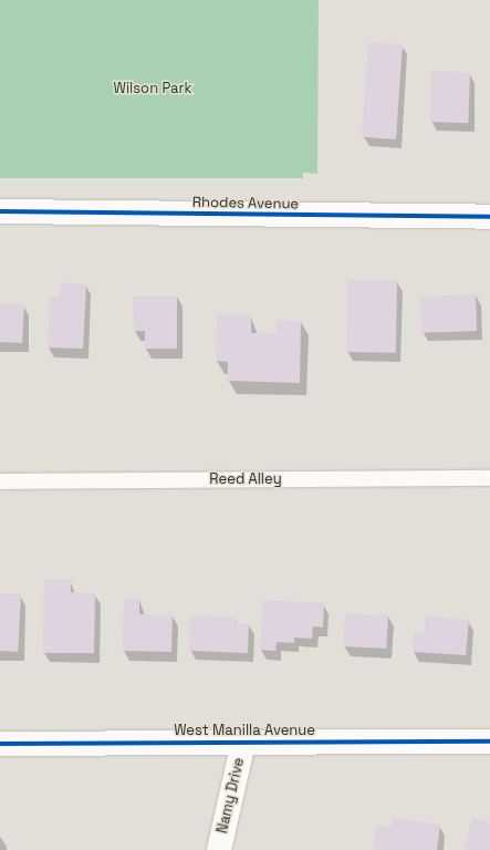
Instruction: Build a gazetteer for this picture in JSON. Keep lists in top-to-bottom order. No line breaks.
{"streets":{"street":["Rhodes Avenue","West Manilla Avenue","Namy Drive"],"lane":["Reed Alley"]},"crossings":[["West Manilla Avenue","Namy Drive"]],"parks":["Wilson Park"]}
